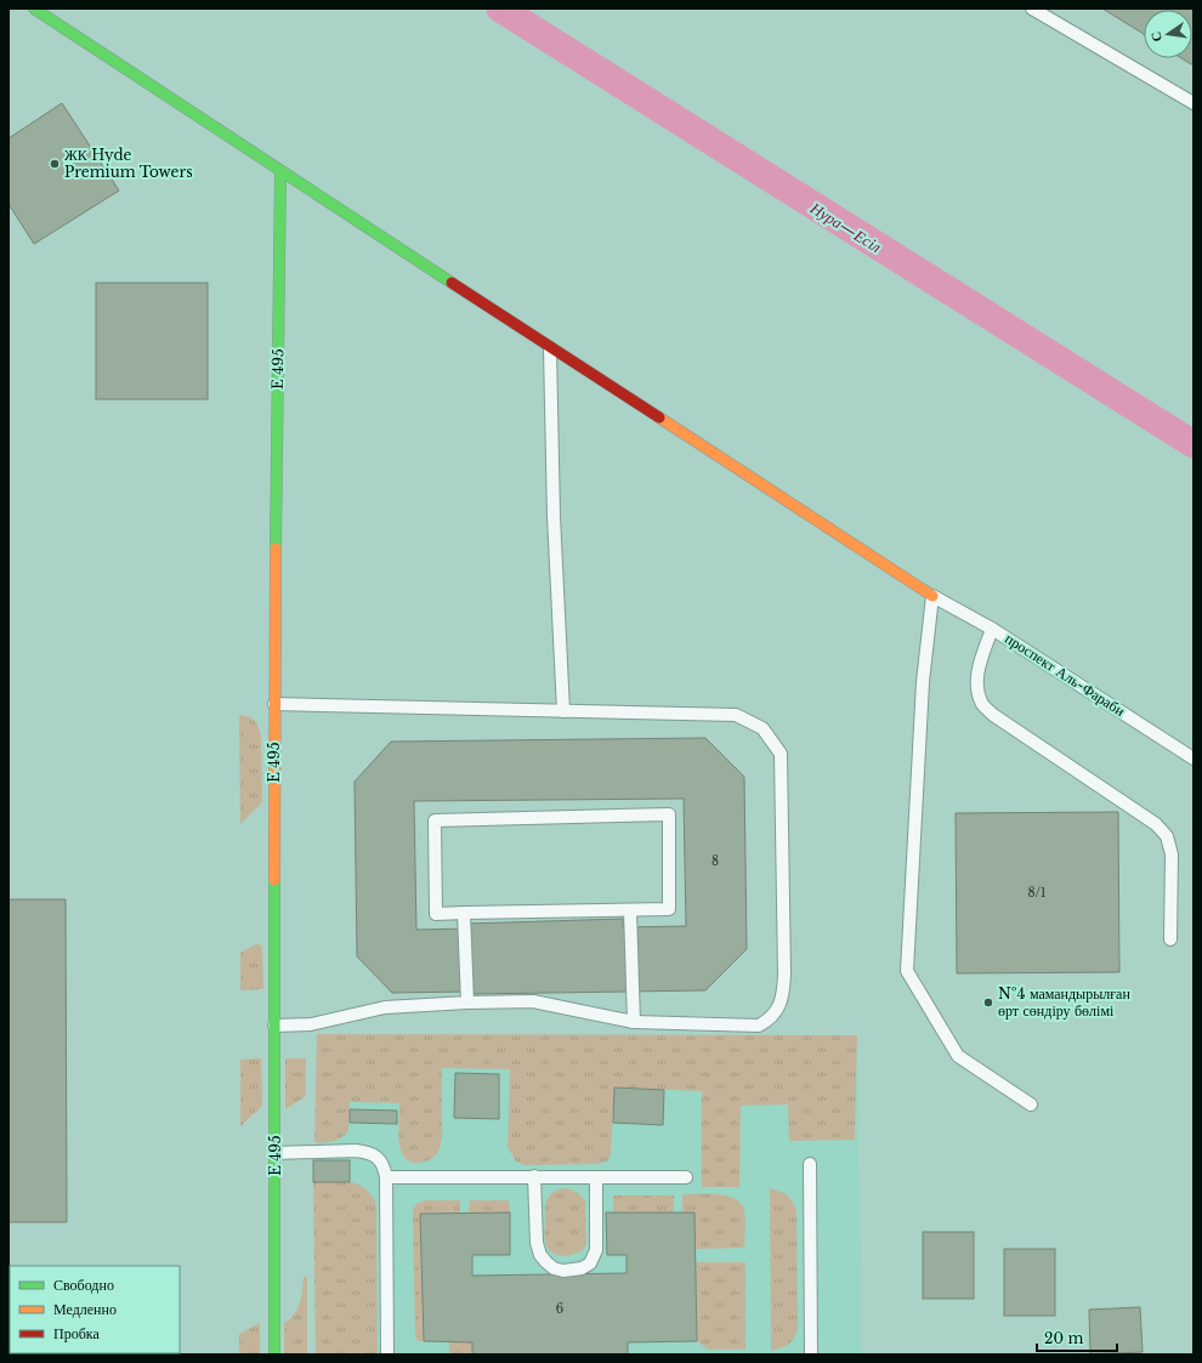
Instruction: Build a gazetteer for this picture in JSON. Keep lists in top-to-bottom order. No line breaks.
{"streets":{"street":["E 495"],"lane":["проспект Аль-Фараби"]},"water":["Нура—Есіл"],"places":["ЖК Hyde Premium Towers","№4 мамандырылған өрт сөндіру бөлімі"],"house_numbers":["8","8/1","6"],"legend":["Свободно","Медленно","Пробка"],"scale_bar":"20 m","north":"left"}
